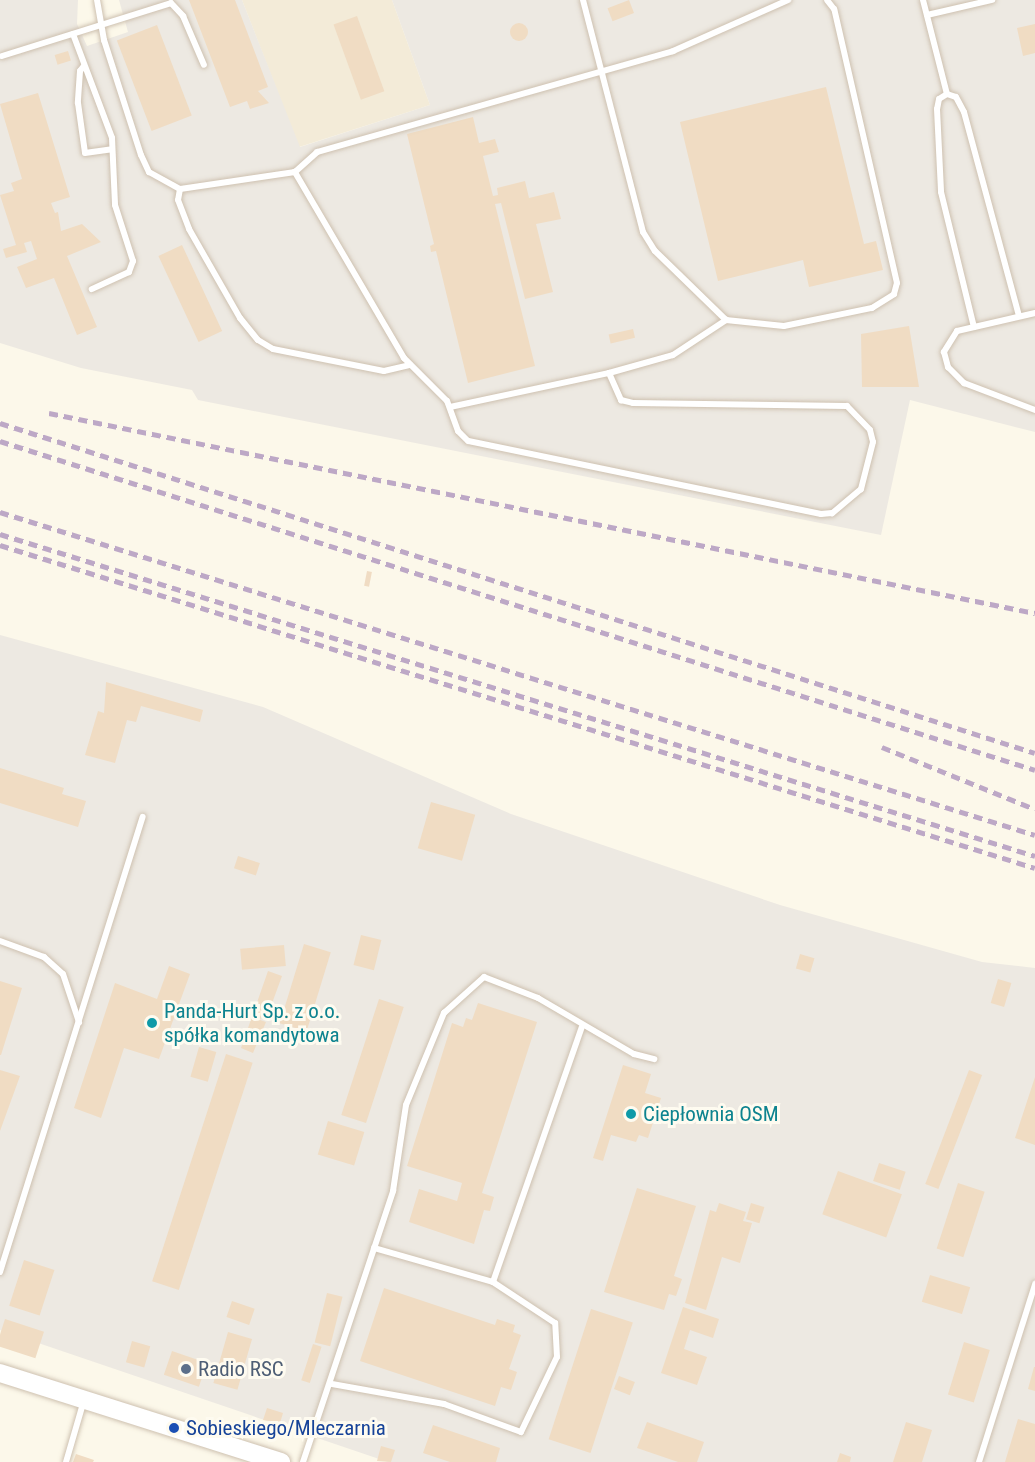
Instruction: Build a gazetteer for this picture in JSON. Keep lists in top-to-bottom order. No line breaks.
{"places":["Panda-Hurt Sp. z o.o. spółka komandytowa","Ciepłownia OSM","Radio RSC","Sobieskiego/Mleczarnia"]}
